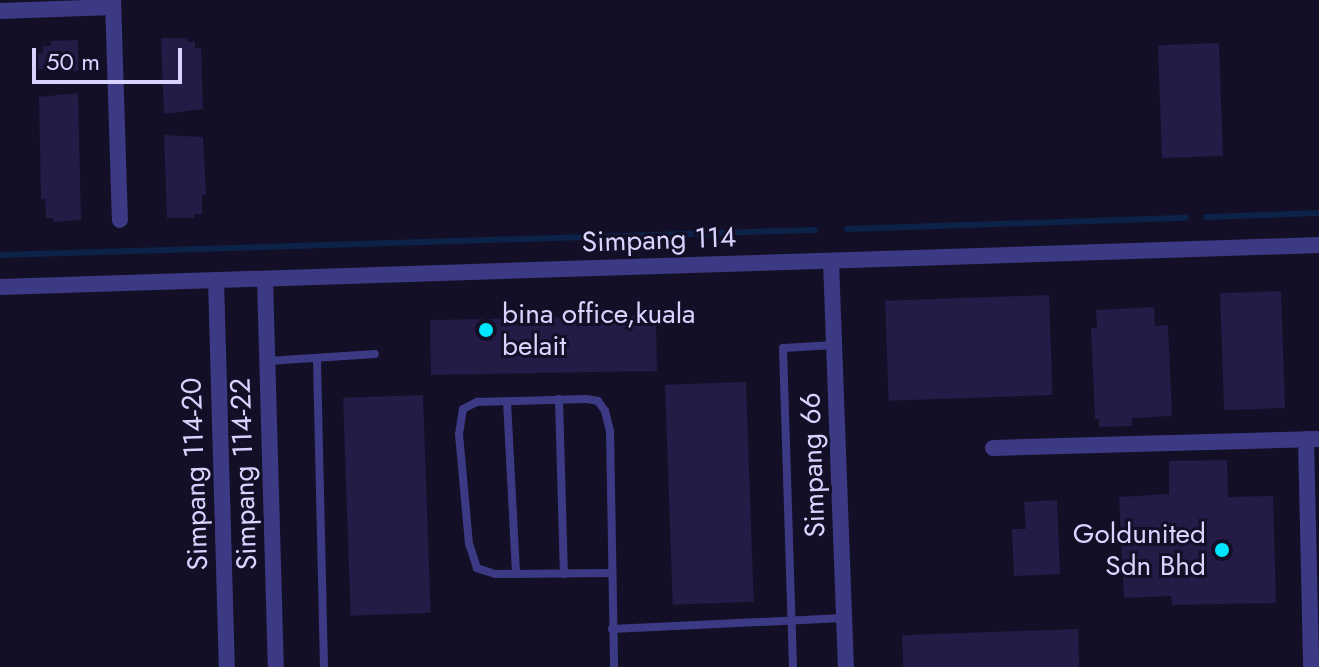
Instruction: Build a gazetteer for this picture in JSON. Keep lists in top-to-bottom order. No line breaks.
{"streets":{"street":["Simpang 114","Simpang 66","Simpang 114-20","Simpang 114-22"]},"crossings":[["Simpang 114","Simpang 66"],["Simpang 114","Simpang 114-20"],["Simpang 114","Simpang 114-22"]],"places":["bina office,kuala belait","Goldunited Sdn Bhd"],"scale_bar":"50 m"}
